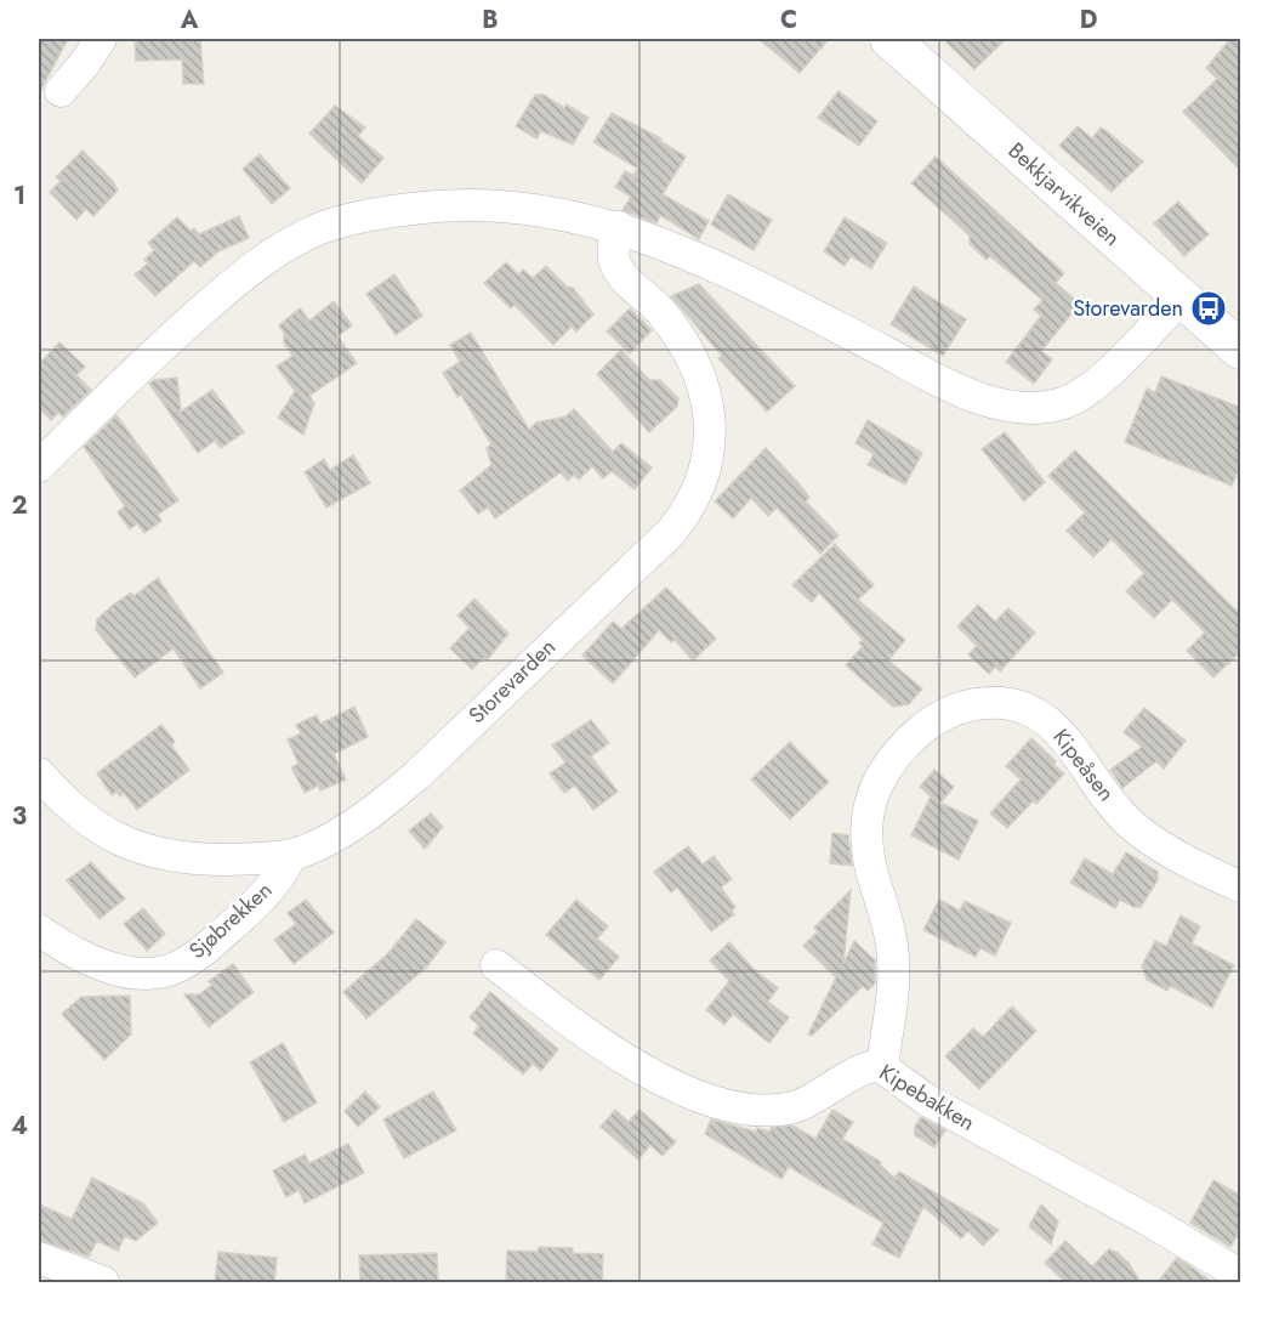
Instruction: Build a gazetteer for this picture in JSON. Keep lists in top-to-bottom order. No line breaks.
{"streets":{"street":["Bekkjarvikveien","Storevarden","Kipeåsen","Sjøbrekken","Kipebakken"]},"crossings":[["Storevarden","Sjøbrekken"],["Kipeåsen","Kipebakken"]],"places":{"bus stop":["Storevarden"]},"grid":{"columns":["A","B","C","D"],"rows":["1","2","3","4"]}}
